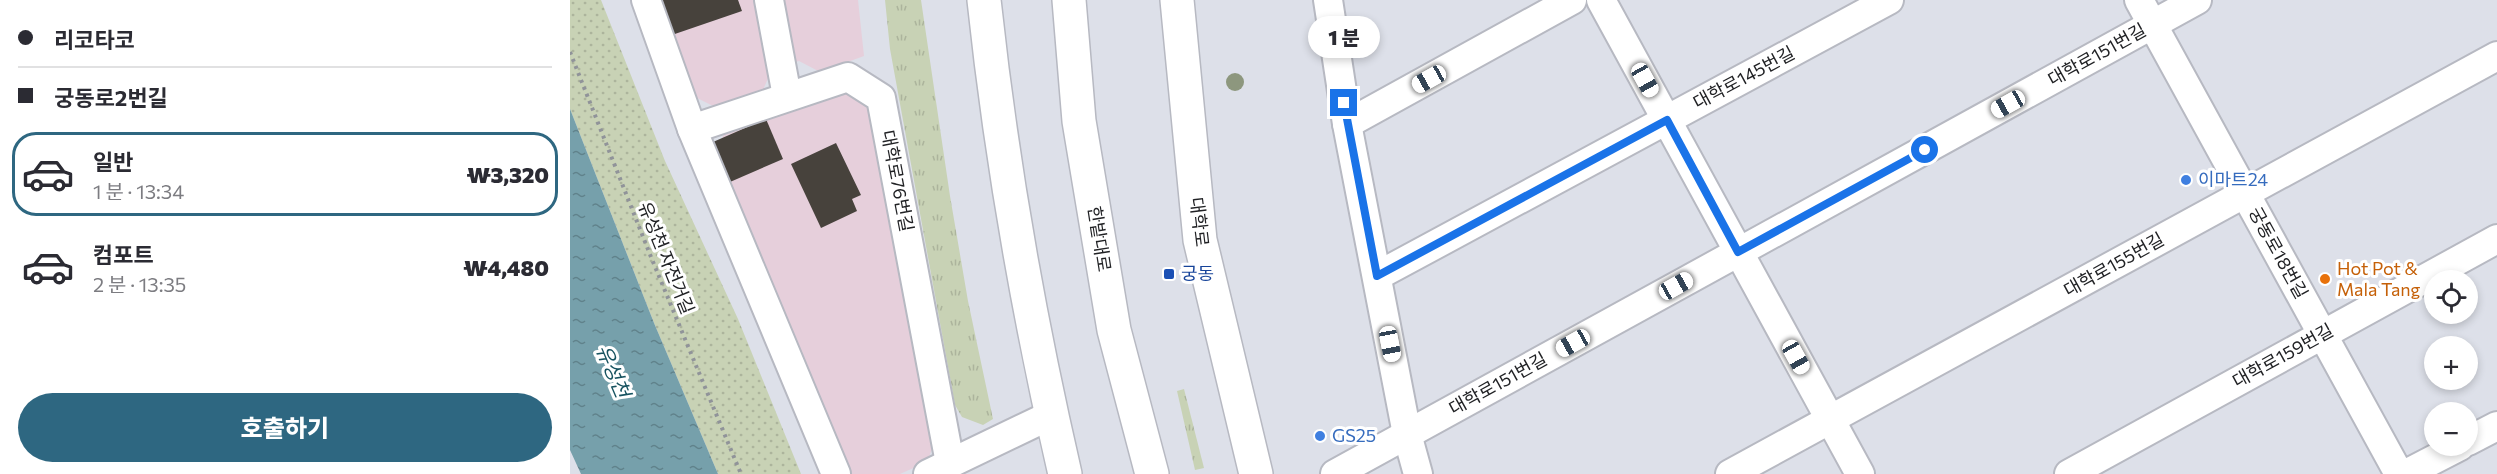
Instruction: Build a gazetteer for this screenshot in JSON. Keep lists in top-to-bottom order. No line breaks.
{"streets":{"main road":["대학로","한밭대로"],"street":["대학로151번길","대학로145번길","대학로76번길","궁동로18번길","대학로155번길","대학로159번길"],"path":["유성천 자전거길"]},"crossings":[["대학로151번길","궁동로18번길"],["궁동로18번길","대학로155번길"],["궁동로18번길","대학로159번길"]],"water":["유성천"],"places":{"other":["이마트24","Hot Pot & Mala Tang","GS25"],"transit":["궁동"]},"page":{"banner":["리코타코","궁동로2번길"],"bubble":"1 분","list":[{"name":"일반","note":"1 분 · 13:34","value":"₩3,320"},{"name":"컴포트","note":"2 분 · 13:35","value":"₩4,480"}],"map_buttons":["+","−"],"buttons":"호출하기"}}
